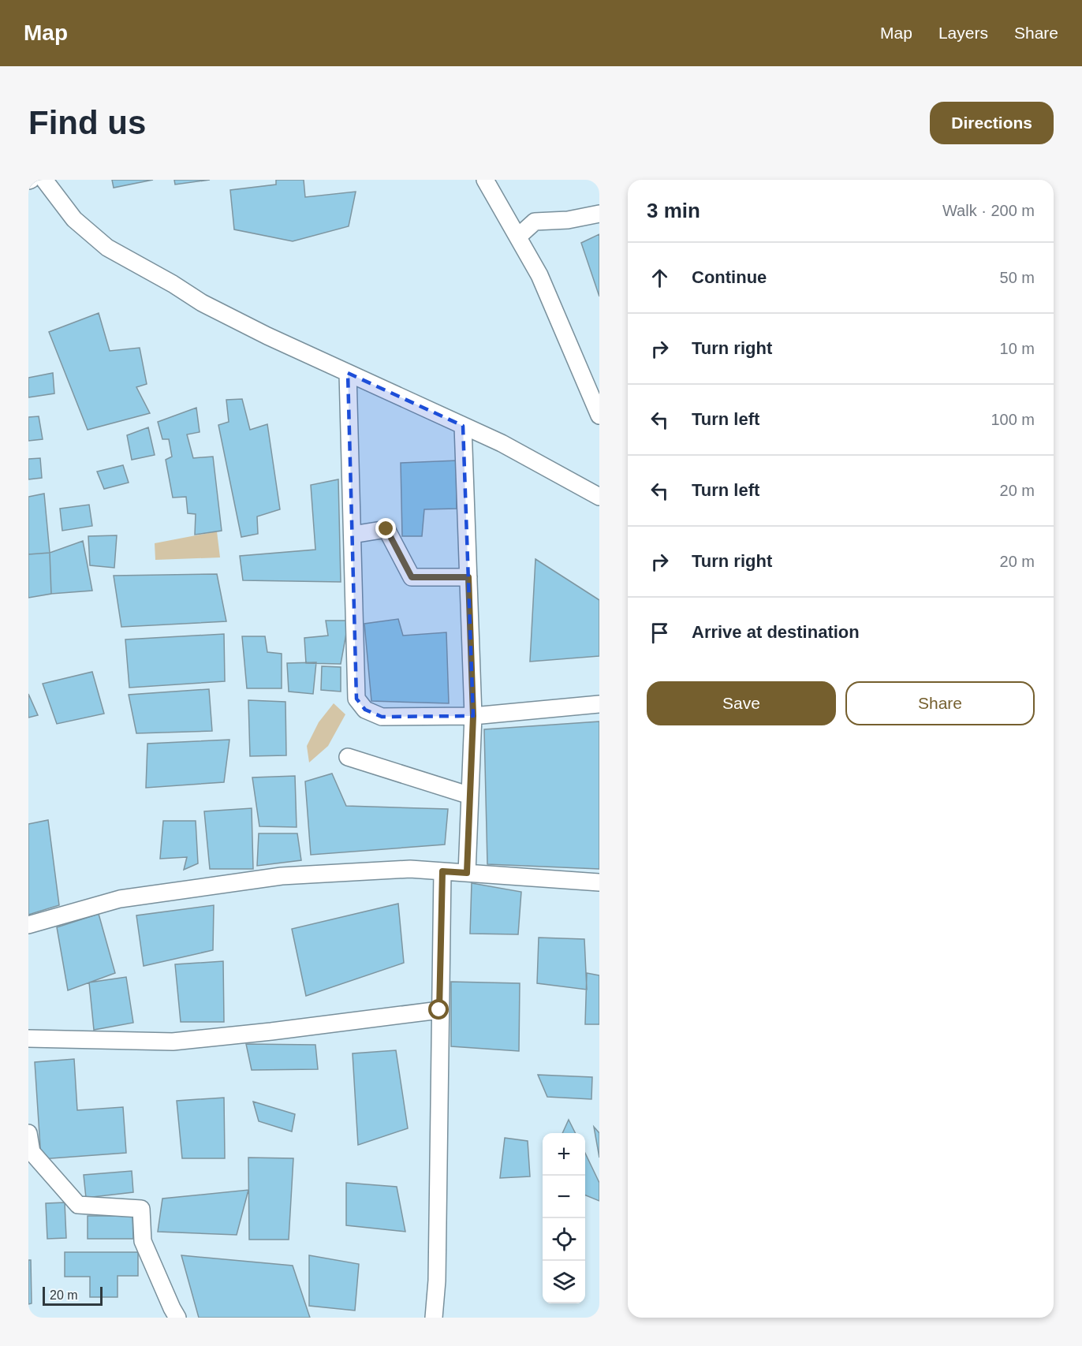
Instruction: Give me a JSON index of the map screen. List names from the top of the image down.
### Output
{
  "scale_bar": "20 m",
  "page": {
    "header": "Map",
    "nav": ["Map", "Layers", "Share"],
    "buttons": [
      "Directions",
      ["Save", "Share"]
    ],
    "title": "Find us",
    "heading": ["3 min", "Walk · 200 m"],
    "list": [
      ["Continue", "50 m"],
      ["Turn right", "10 m"],
      ["Turn left", "100 m"],
      ["Turn left", "20 m"],
      ["Turn right", "20 m"],
      "Arrive at destination"
    ],
    "map_buttons": ["+", "−"],
    "scale": "20 m"
  }
}
